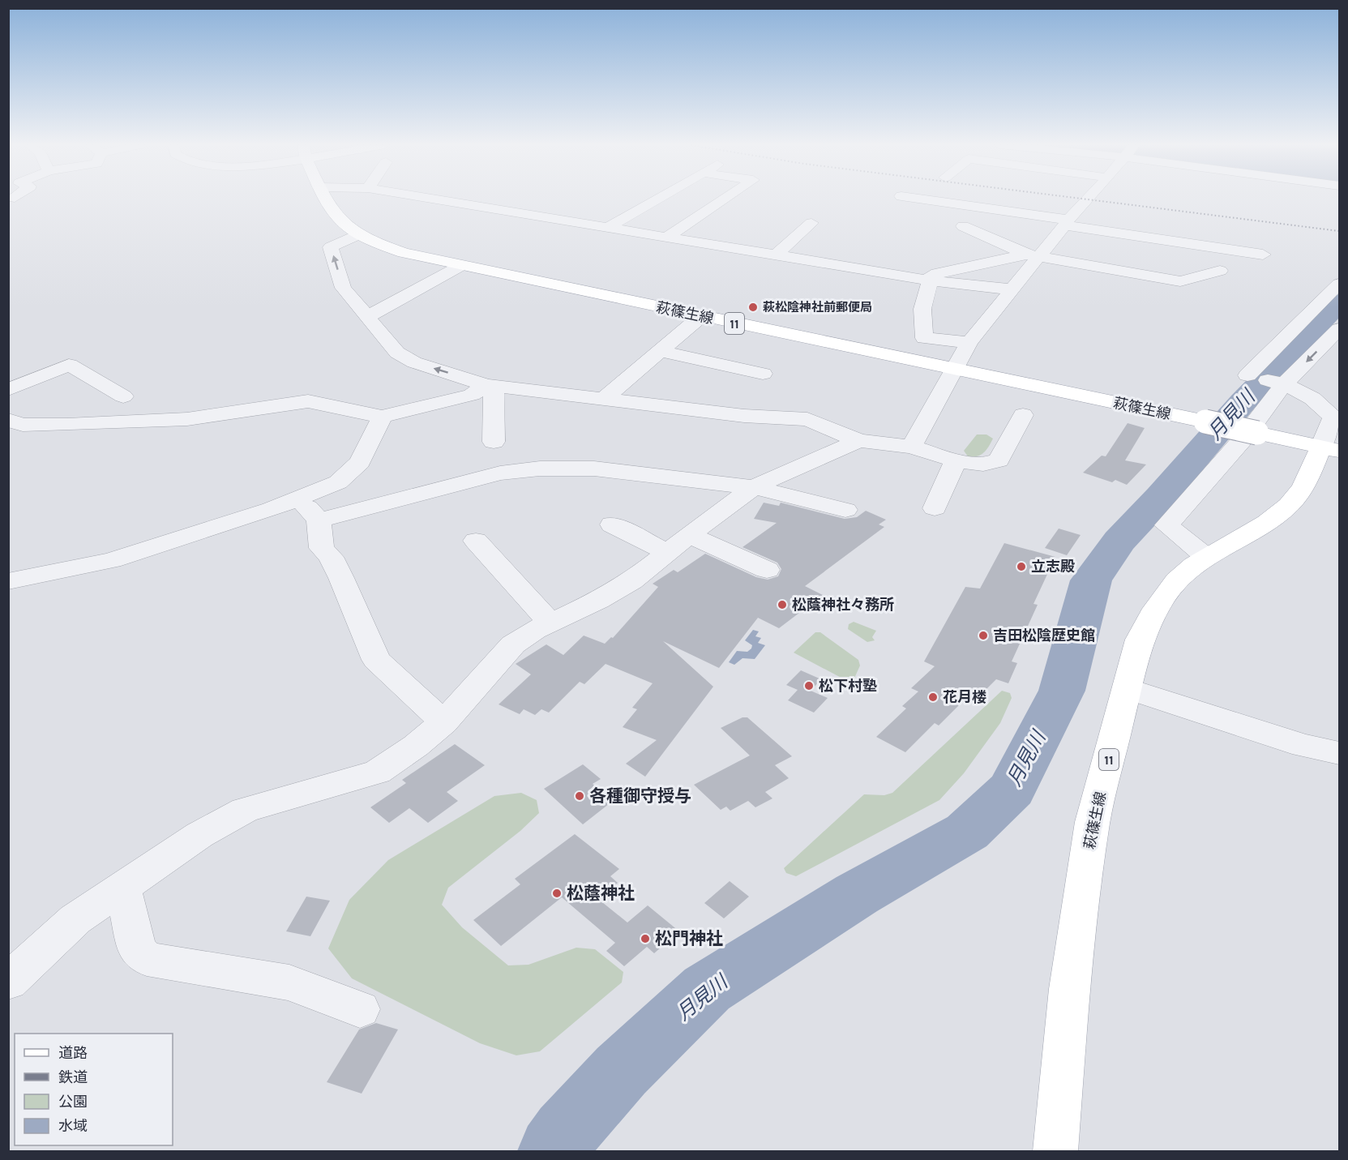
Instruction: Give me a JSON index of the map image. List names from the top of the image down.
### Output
{
  "streets": {
    "main road": ["萩篠生線", "11"]
  },
  "water": ["月見川"],
  "places": [
    "萩松陰神社前郵便局",
    "立志殿",
    "松蔭神社々務所",
    "吉田松陰歴史館",
    "松下村塾",
    "花月楼",
    "各種御守授与",
    "松蔭神社",
    "松門神社"
  ],
  "legend": [
    "道路",
    "鉄道",
    "公園",
    "水域"
  ]
}
